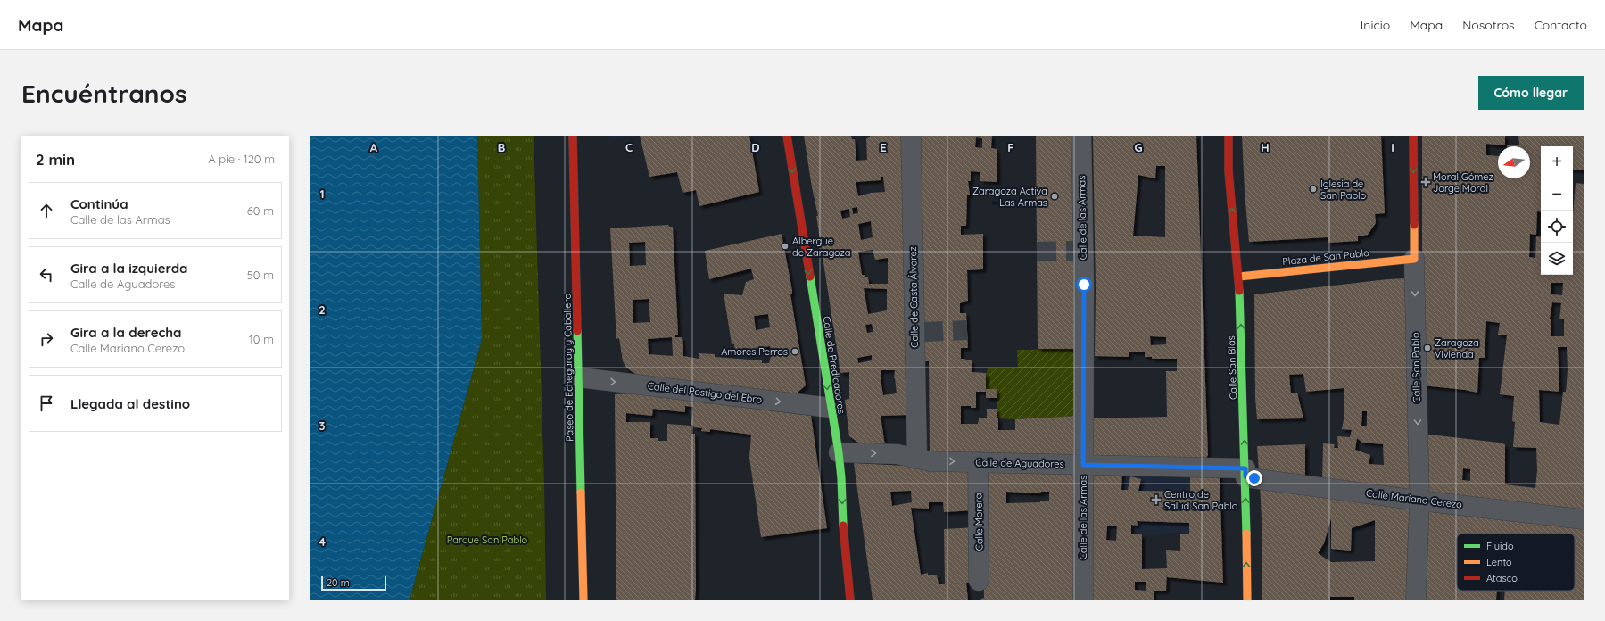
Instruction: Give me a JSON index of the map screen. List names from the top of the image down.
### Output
{
  "streets": {
    "street": [
      "Calle de las Armas",
      "Plaza de San Pablo",
      "Calle de Casta Álvarez",
      "Calle de Predicadores",
      "Paseo de Echegaray y Caballero",
      "Calle San Blas",
      "Calle San Pablo",
      "Calle del Postigo del Ebro",
      "Calle de Aguadores",
      "Calle Mariano Cerezo",
      "Calle Morera"
    ]
  },
  "crossings": [
    ["Calle de las Armas", "Calle de Aguadores"],
    ["Plaza de San Pablo", "Calle San Blas"],
    ["Plaza de San Pablo", "Calle San Pablo"],
    ["Calle de Casta Álvarez", "Calle de Aguadores"],
    ["Calle de Predicadores", "Calle del Postigo del Ebro"],
    ["Calle de Predicadores", "Calle de Aguadores"],
    ["Paseo de Echegaray y Caballero", "Calle del Postigo del Ebro"],
    ["Calle San Blas", "Calle de Aguadores"],
    ["Calle San Blas", "Calle Mariano Cerezo"],
    ["Calle San Pablo", "Calle Mariano Cerezo"],
    ["Calle de Aguadores", "Calle Mariano Cerezo"],
    ["Calle de Aguadores", "Calle Morera"]
  ],
  "one_way": [
    "Calle de Predicadores",
    "Calle San Blas",
    "Calle San Pablo",
    "Calle del Postigo del Ebro"
  ],
  "parks": ["Parque San Pablo"],
  "places": {
    "health": ["Moral Gómez Jorge Moral", "Centro de Salud San Pablo"],
    "other": [
      "Iglesia de San Pablo",
      "Zaragoza Activa - Las Armas",
      "Albergue de Zaragoza",
      "Zaragoza Vivienda",
      "Amores Perros"
    ]
  },
  "legend": ["Fluido", "Lento", "Atasco"],
  "scale_bar": "20 m",
  "north": "left",
  "page": {
    "header": "Mapa",
    "nav": [
      "Inicio",
      "Mapa",
      "Nosotros",
      "Contacto"
    ],
    "buttons": "Cómo llegar",
    "title": "Encuéntranos",
    "heading": ["2 min", "A pie · 120 m"],
    "map_buttons": ["+", "−"],
    "list": [
      ["Continúa", "Calle de las Armas", "60 m"],
      ["Gira a la izquierda", "Calle de Aguadores", "50 m"],
      ["Gira a la derecha", "Calle Mariano Cerezo", "10 m"],
      "Llegada al destino"
    ],
    "scale": "20 m"
  },
  "grid": {
    "columns": [
      "A",
      "B",
      "C",
      "D",
      "E",
      "F",
      "G",
      "H",
      "I"
    ],
    "rows": [
      "1",
      "2",
      "3",
      "4"
    ]
  }
}
